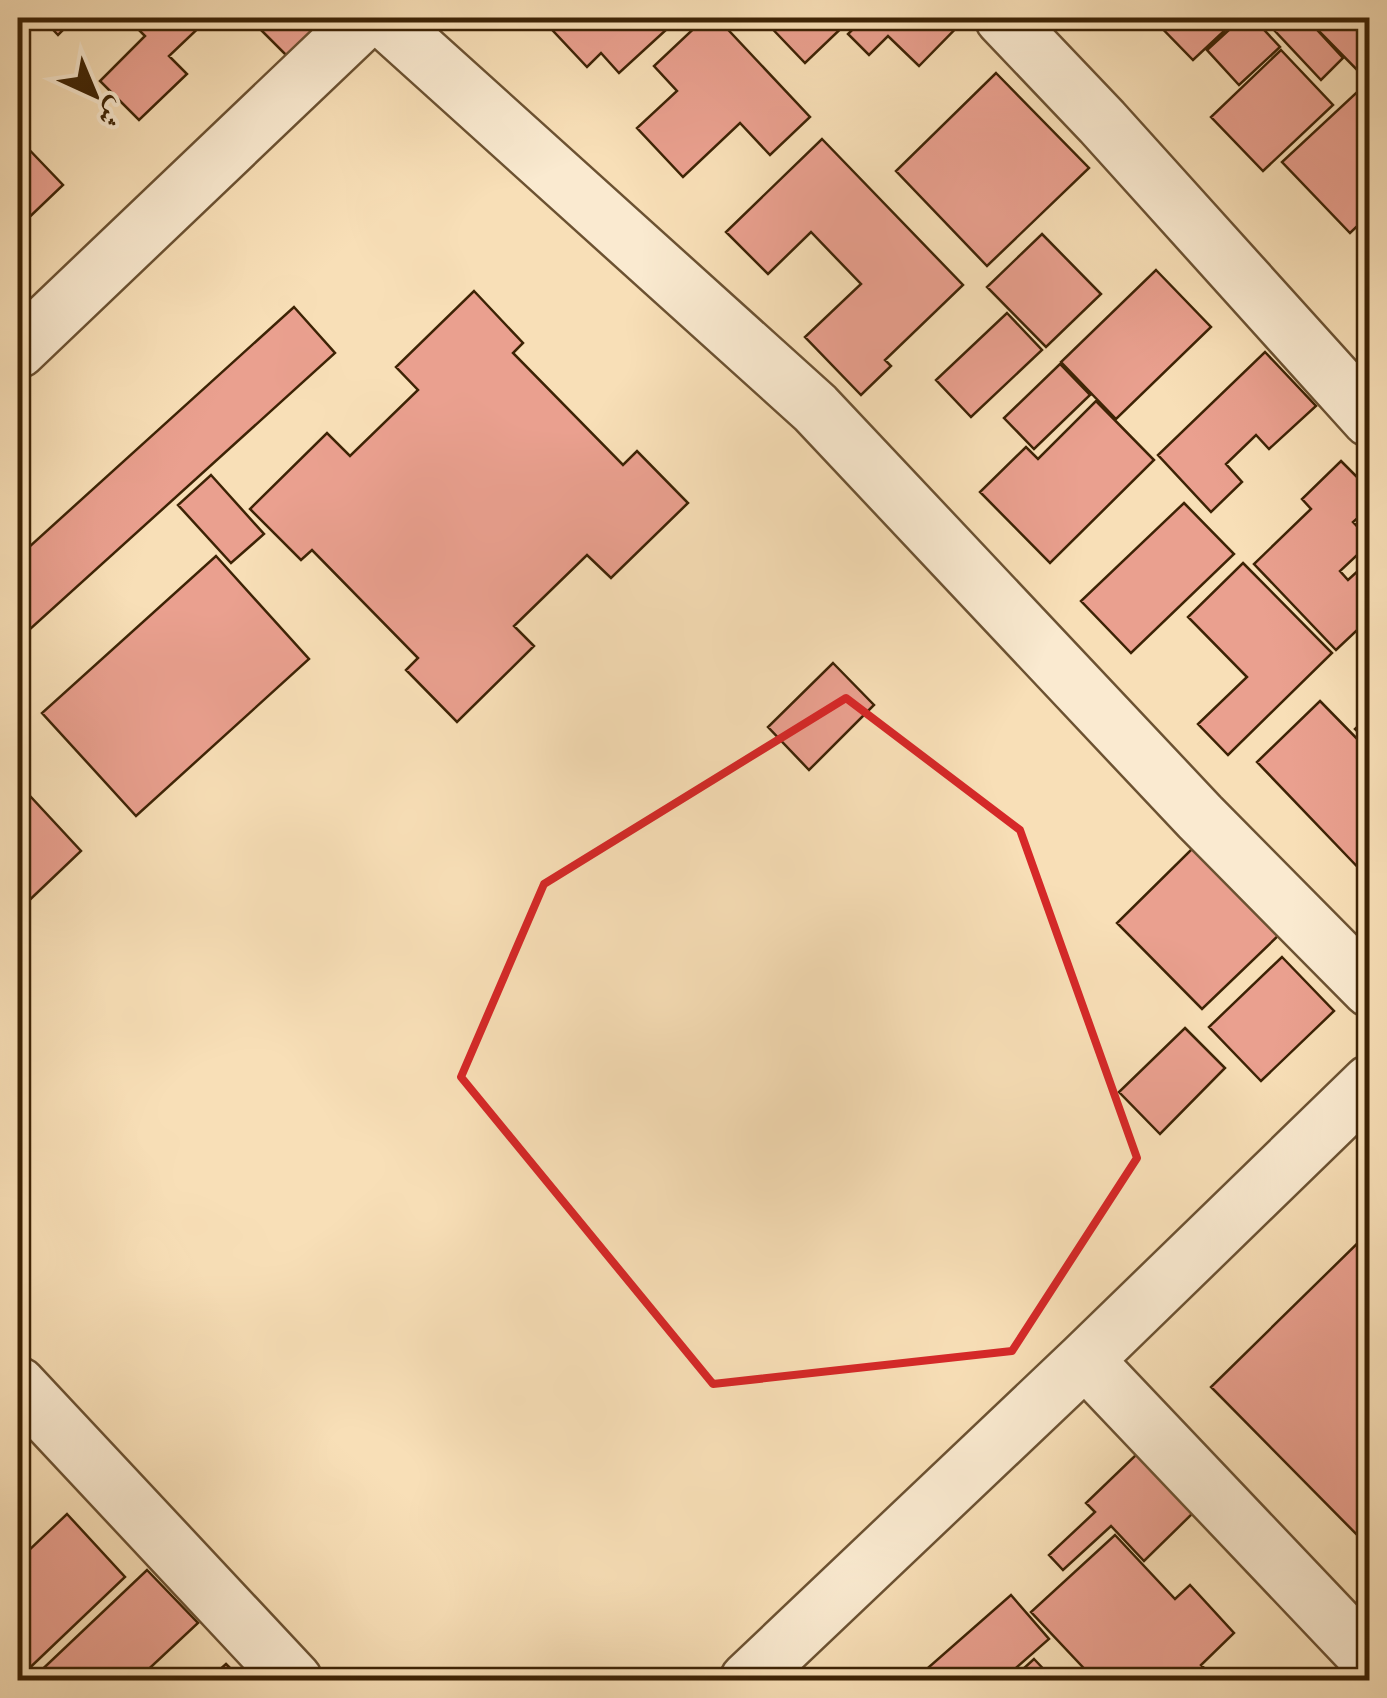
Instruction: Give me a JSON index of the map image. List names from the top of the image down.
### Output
{
  "north": "bottom right"
}
